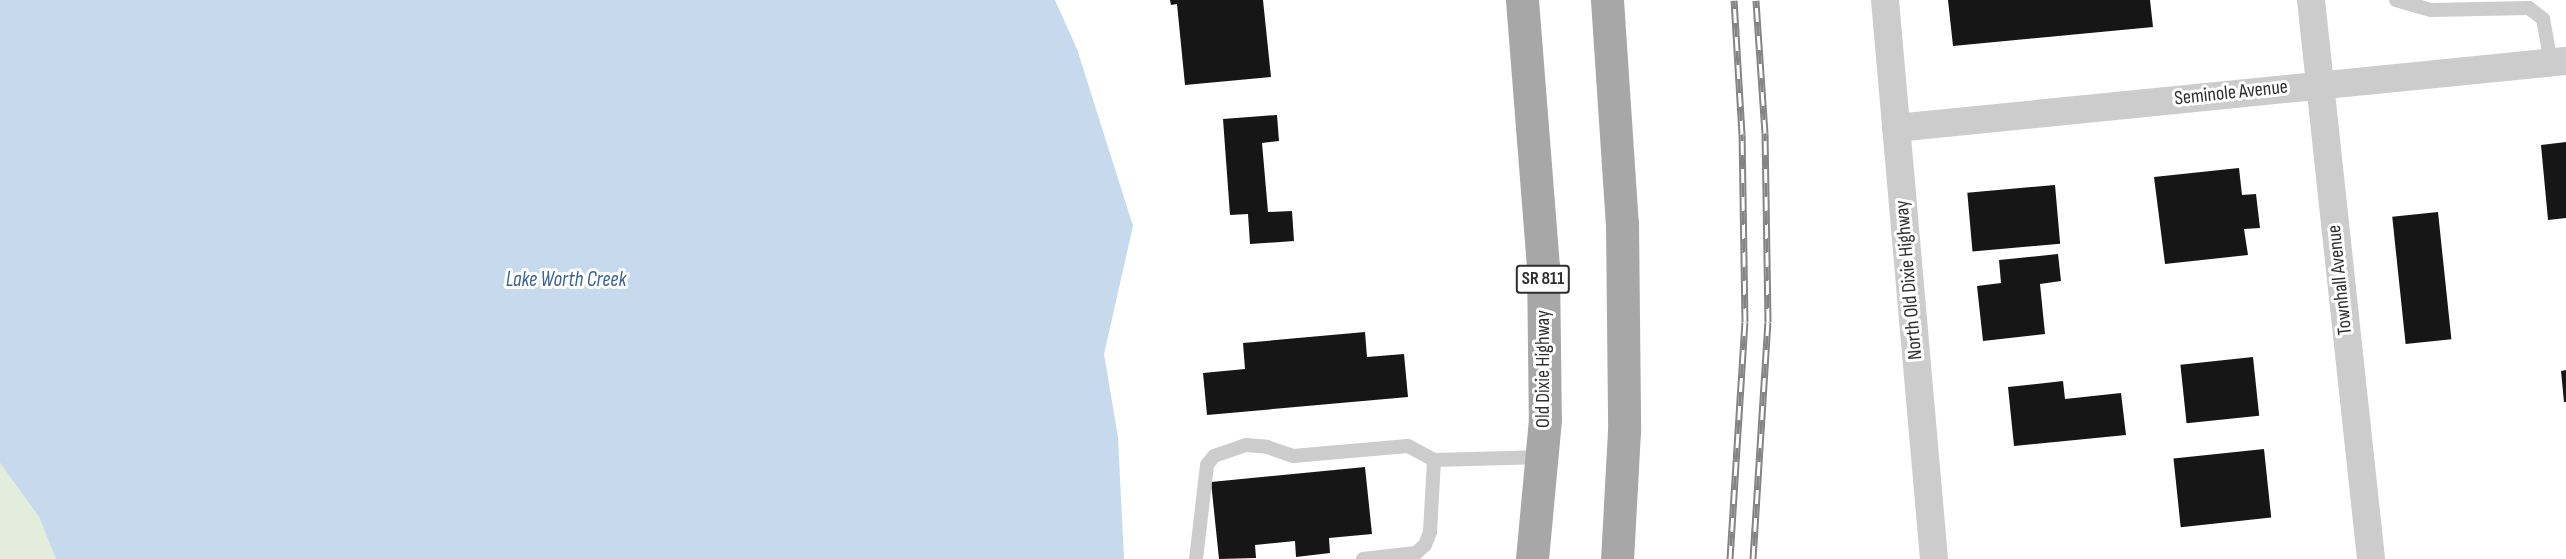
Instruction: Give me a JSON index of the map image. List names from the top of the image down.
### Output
{
  "streets": {
    "main road": ["SR 811", "Old Dixie Highway"],
    "street": ["Seminole Avenue", "North Old Dixie Highway", "Townhall Avenue"]
  },
  "crossings": [
    ["Seminole Avenue", "North Old Dixie Highway"],
    ["Seminole Avenue", "Townhall Avenue"]
  ],
  "water": ["Lake Worth Creek"]
}
